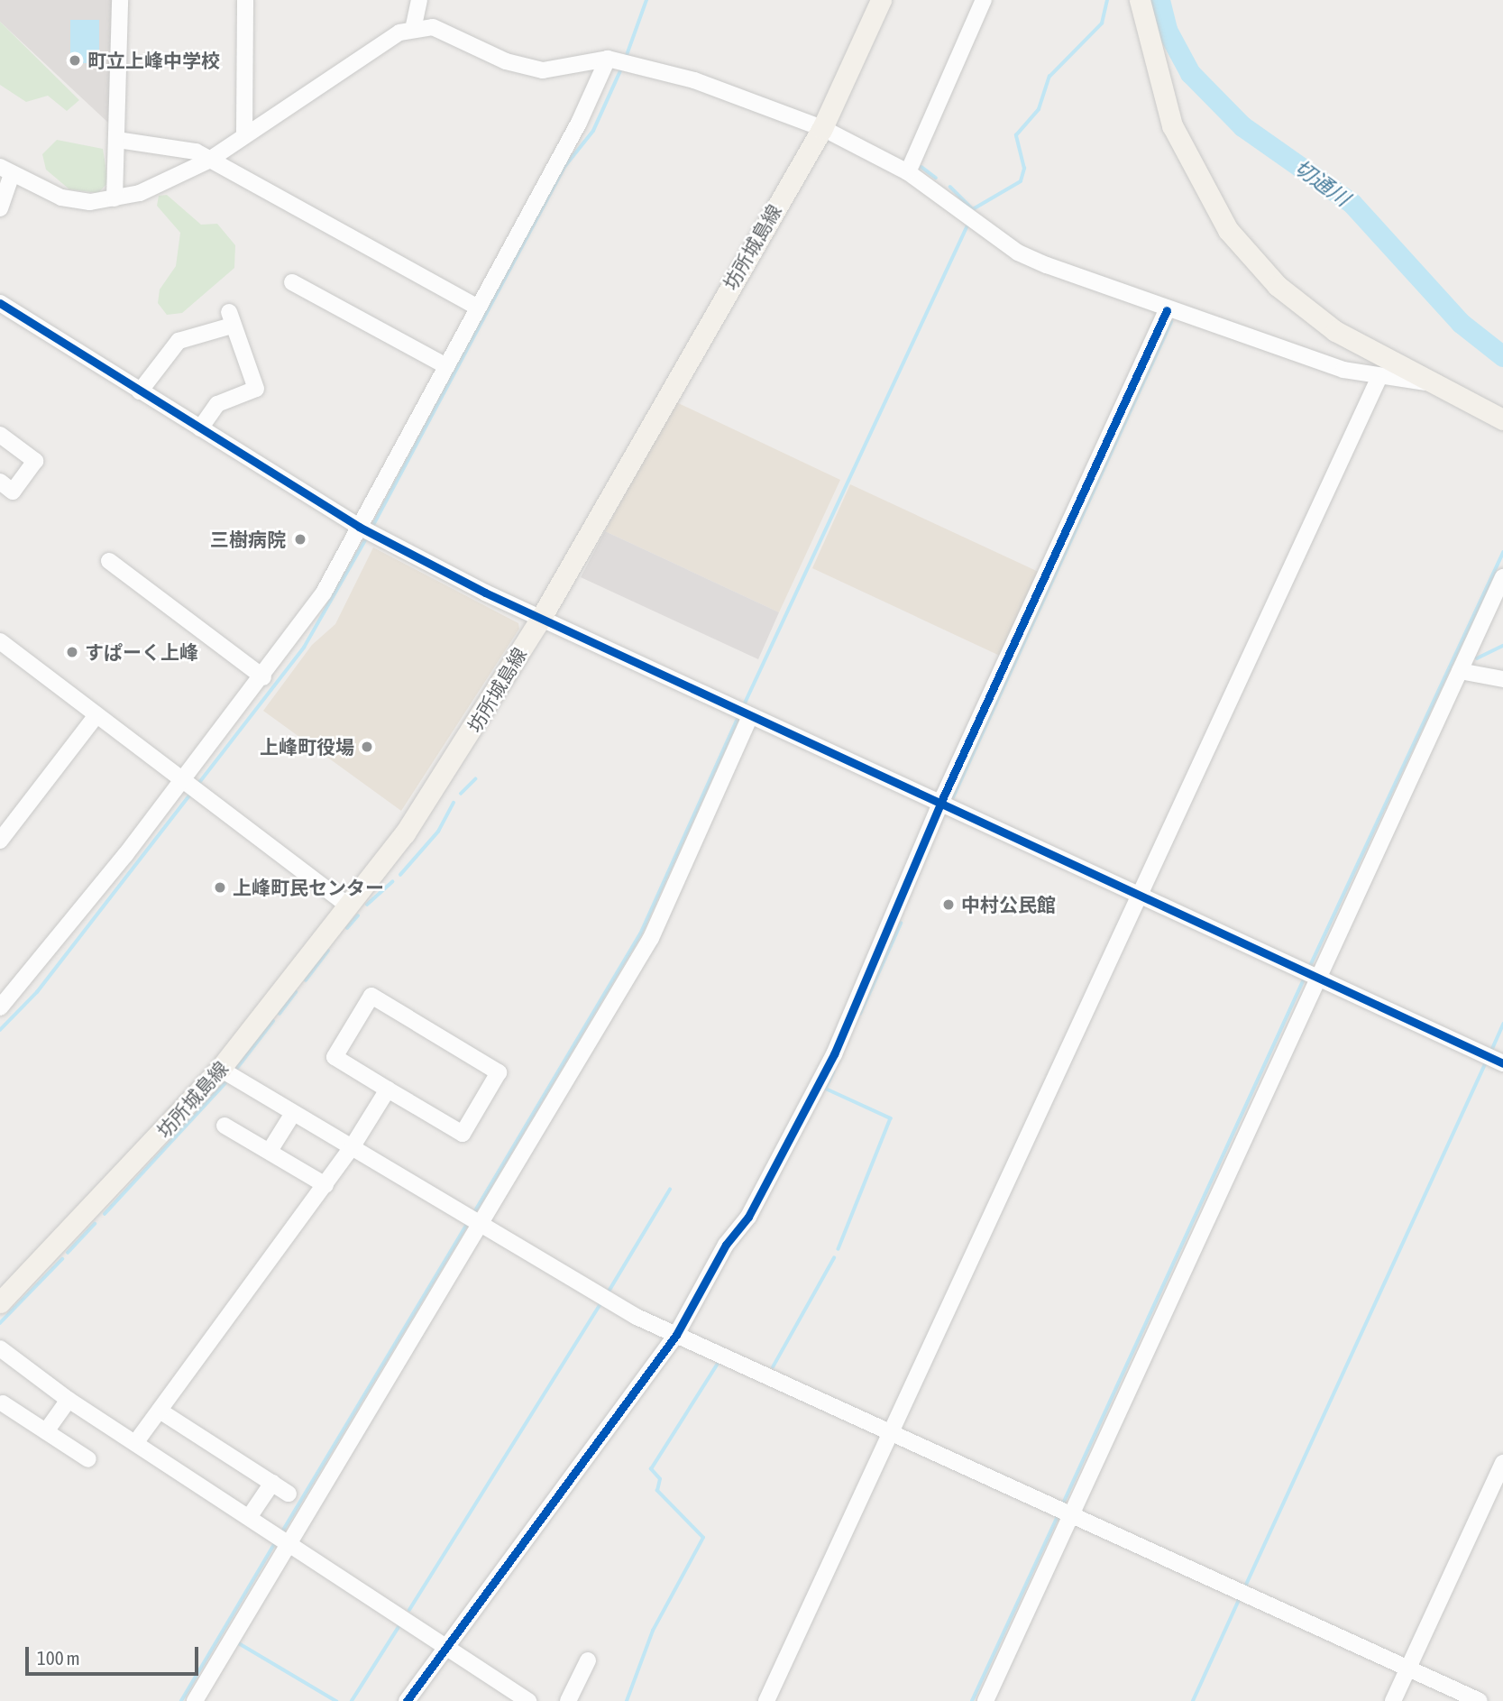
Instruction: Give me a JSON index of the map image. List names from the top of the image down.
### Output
{
  "streets": {
    "main road": ["坊所城島線"]
  },
  "water": ["切通川"],
  "places": [
    "町立上峰中学校",
    "三樹病院",
    "すぱーく上峰",
    "上峰町役場",
    "上峰町民センター",
    "中村公民館"
  ],
  "scale_bar": "100 m"
}
